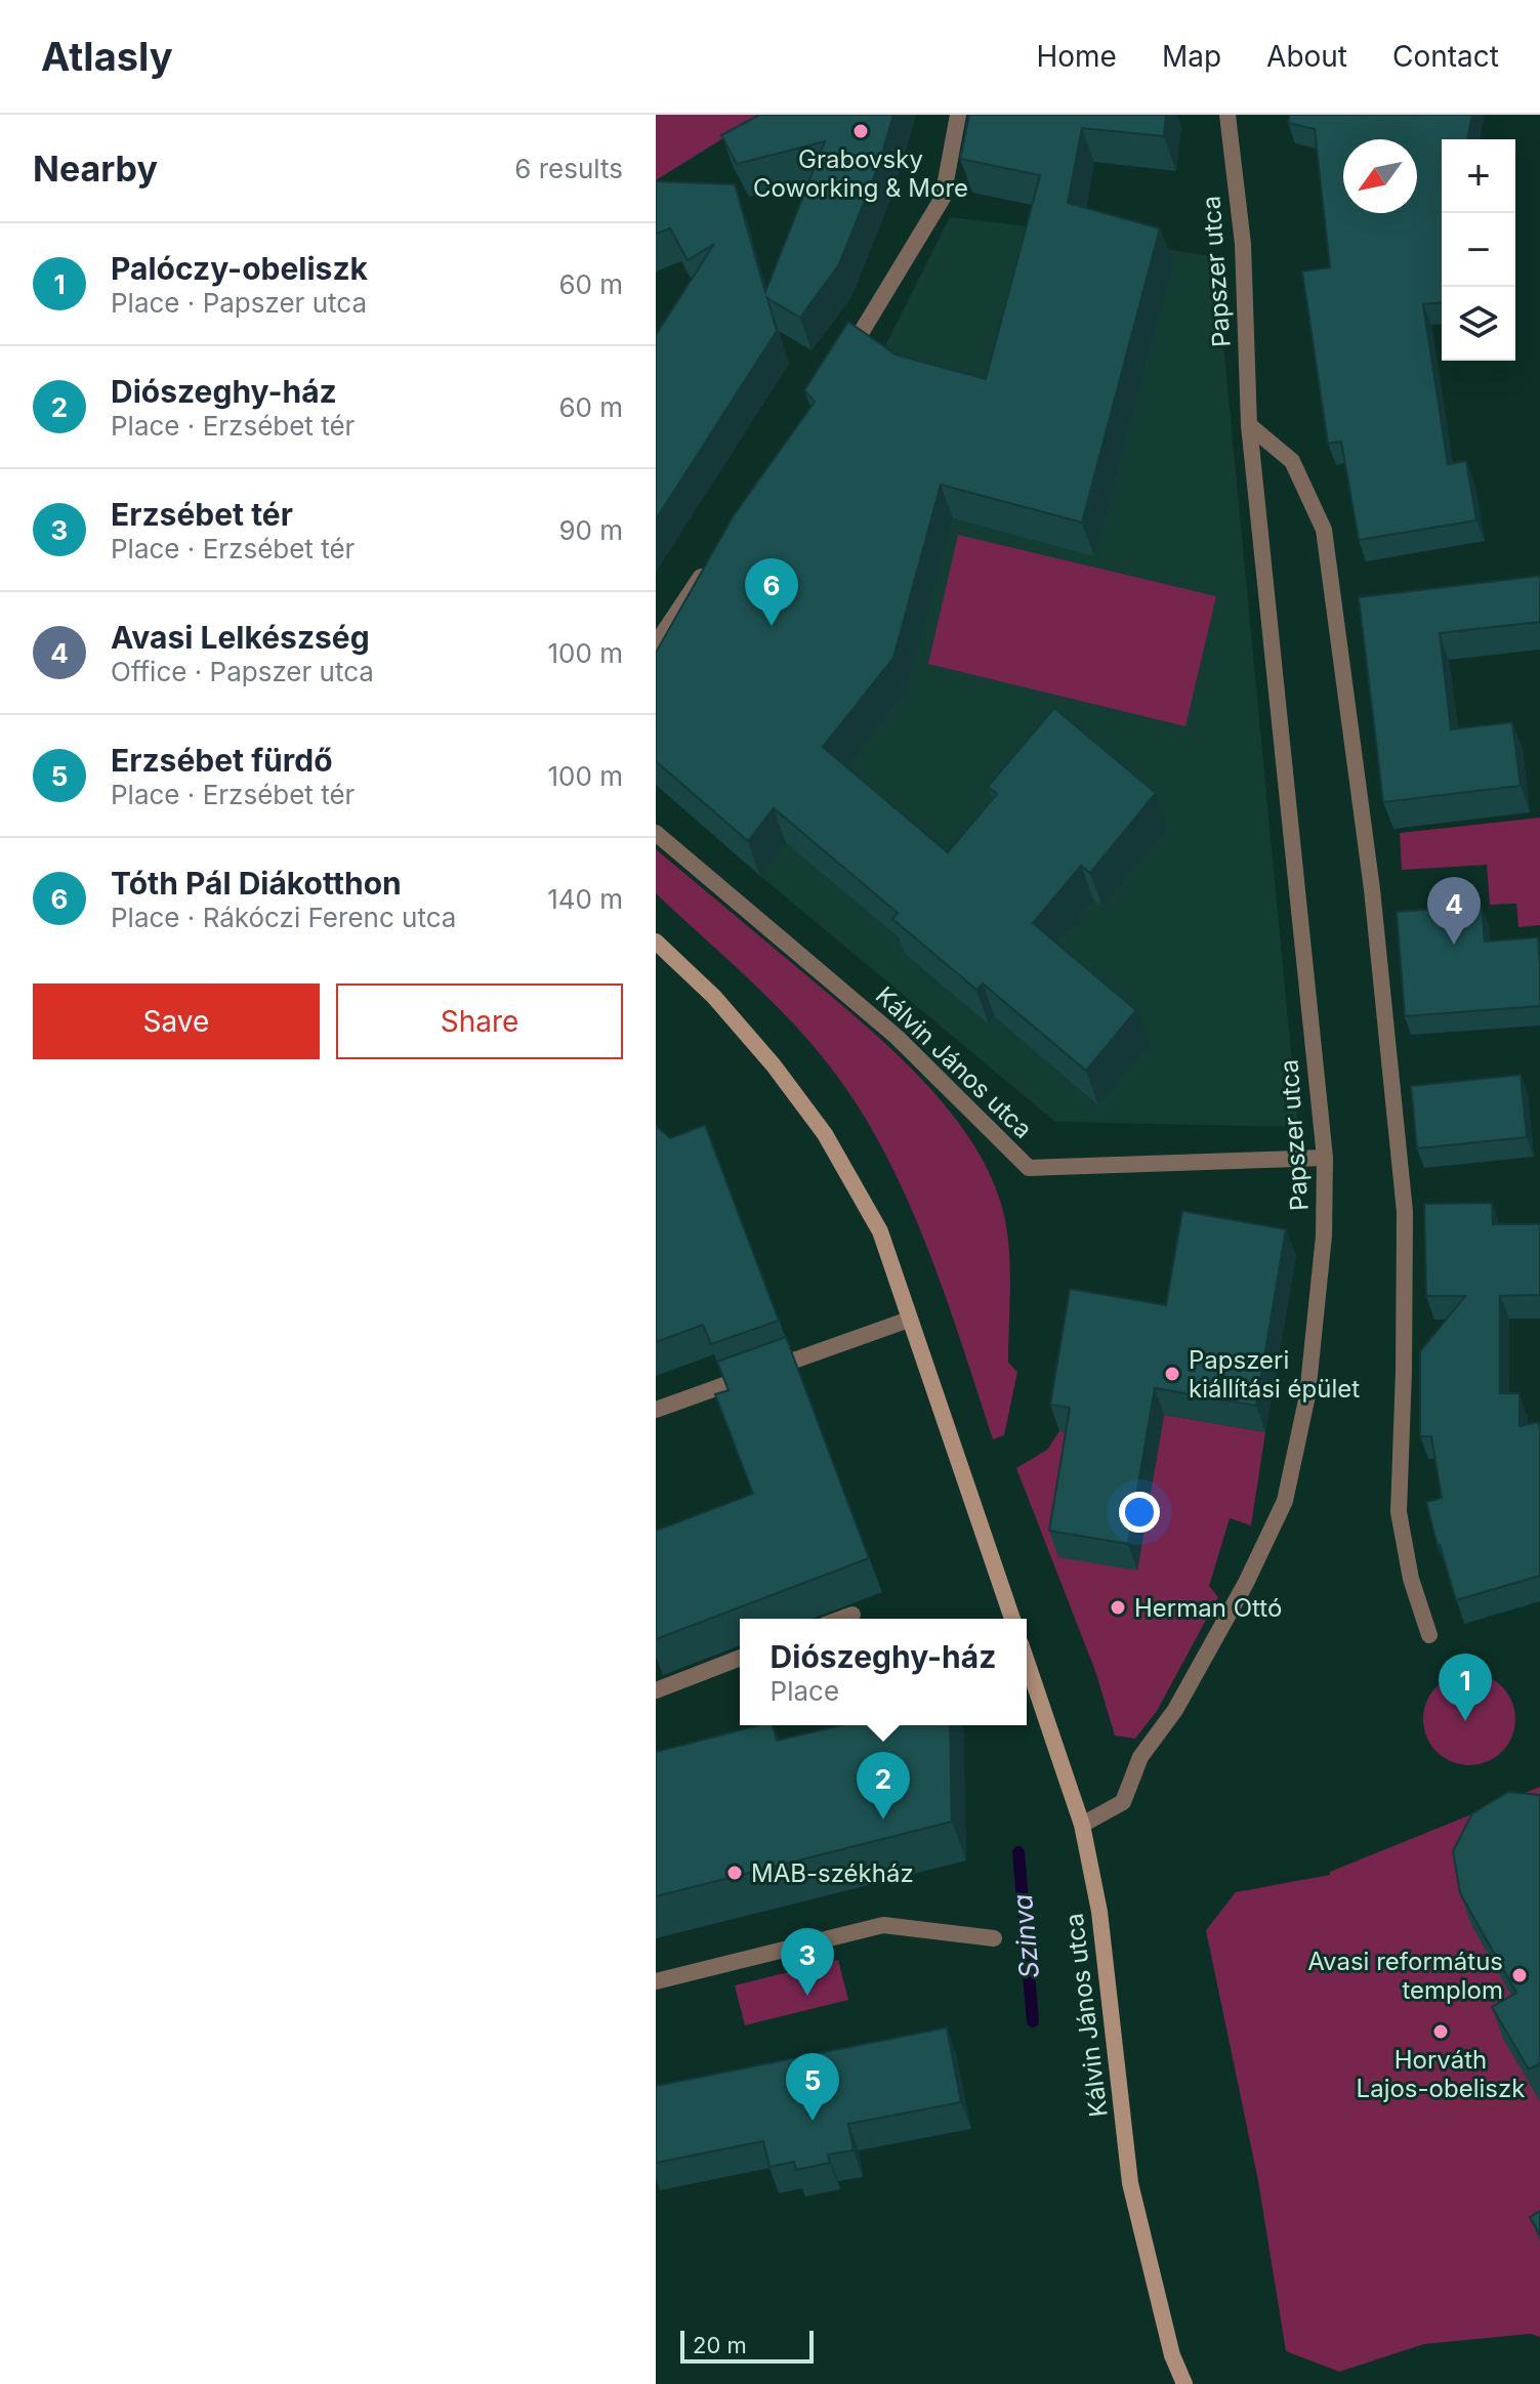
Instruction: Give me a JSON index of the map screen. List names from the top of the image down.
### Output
{
  "streets": {
    "street": ["Papszer utca", "Kálvin János utca"]
  },
  "crossings": [
    ["Papszer utca", "Kálvin János utca"]
  ],
  "water": ["Szinva"],
  "places": [
    "Grabovsky Coworking & More",
    "Papszeri kiállítási épület",
    "Herman Ottó",
    "MAB-székház",
    "Avasi református templom",
    "Horváth Lajos-obeliszk"
  ],
  "scale_bar": "20 m",
  "north": "bottom left",
  "page": {
    "header": "Atlasly",
    "nav": [
      "Home",
      "Map",
      "About",
      "Contact"
    ],
    "heading": ["Nearby", "6 results"],
    "map_buttons": ["+", "−"],
    "list": [
      {
        "mark": "1",
        "name": "Palóczy-obeliszk",
        "note": "Place · Papszer utca",
        "value": "60 m"
      },
      {
        "mark": "2",
        "name": "Diószeghy-ház",
        "note": "Place · Erzsébet tér",
        "value": "60 m"
      },
      {
        "mark": "3",
        "name": "Erzsébet tér",
        "note": "Place · Erzsébet tér",
        "value": "90 m"
      },
      {
        "mark": "4",
        "name": "Avasi Lelkészség",
        "note": "Office · Papszer utca",
        "value": "100 m"
      },
      {
        "mark": "5",
        "name": "Erzsébet fürdő",
        "note": "Place · Erzsébet tér",
        "value": "100 m"
      },
      {
        "mark": "6",
        "name": "Tóth Pál Diákotthon",
        "note": "Place · Rákóczi Ferenc utca",
        "value": "140 m"
      }
    ],
    "pins": [
      "6",
      "4",
      "1",
      "2",
      "3",
      "5"
    ],
    "buttons": ["Save", "Share"],
    "popup": ["Diószeghy-ház", "Place"],
    "scale": "20 m"
  }
}
